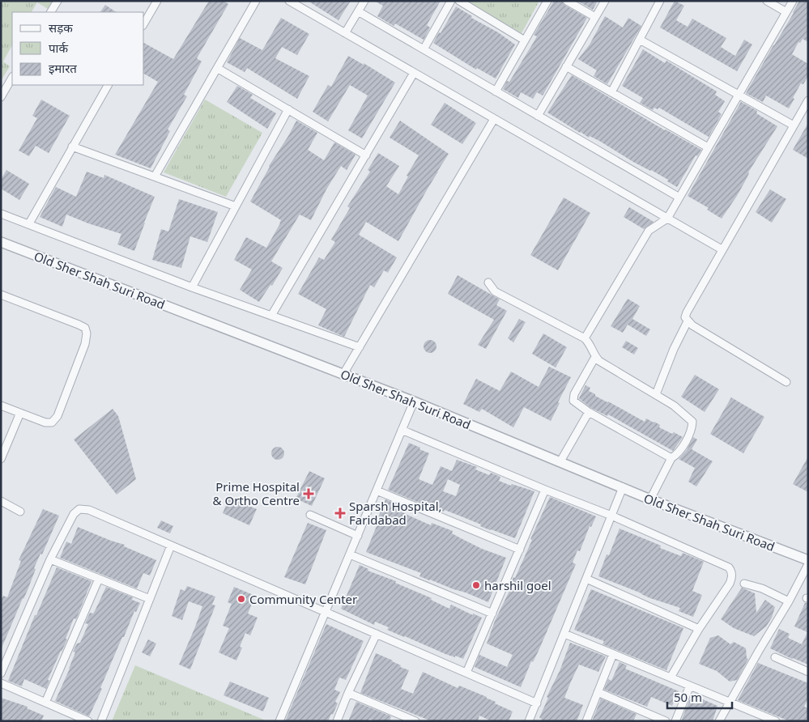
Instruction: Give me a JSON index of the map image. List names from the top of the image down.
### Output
{
  "streets": {
    "street": ["Old Sher Shah Suri Road"]
  },
  "places": {
    "health": ["Prime Hospital & Ortho Centre", "Sparsh Hospital, Faridabad"],
    "other": ["harshil goel", "Community Center"]
  },
  "legend": ["सड़क", "पार्क", "इमारत"],
  "scale_bar": "50 m"
}
